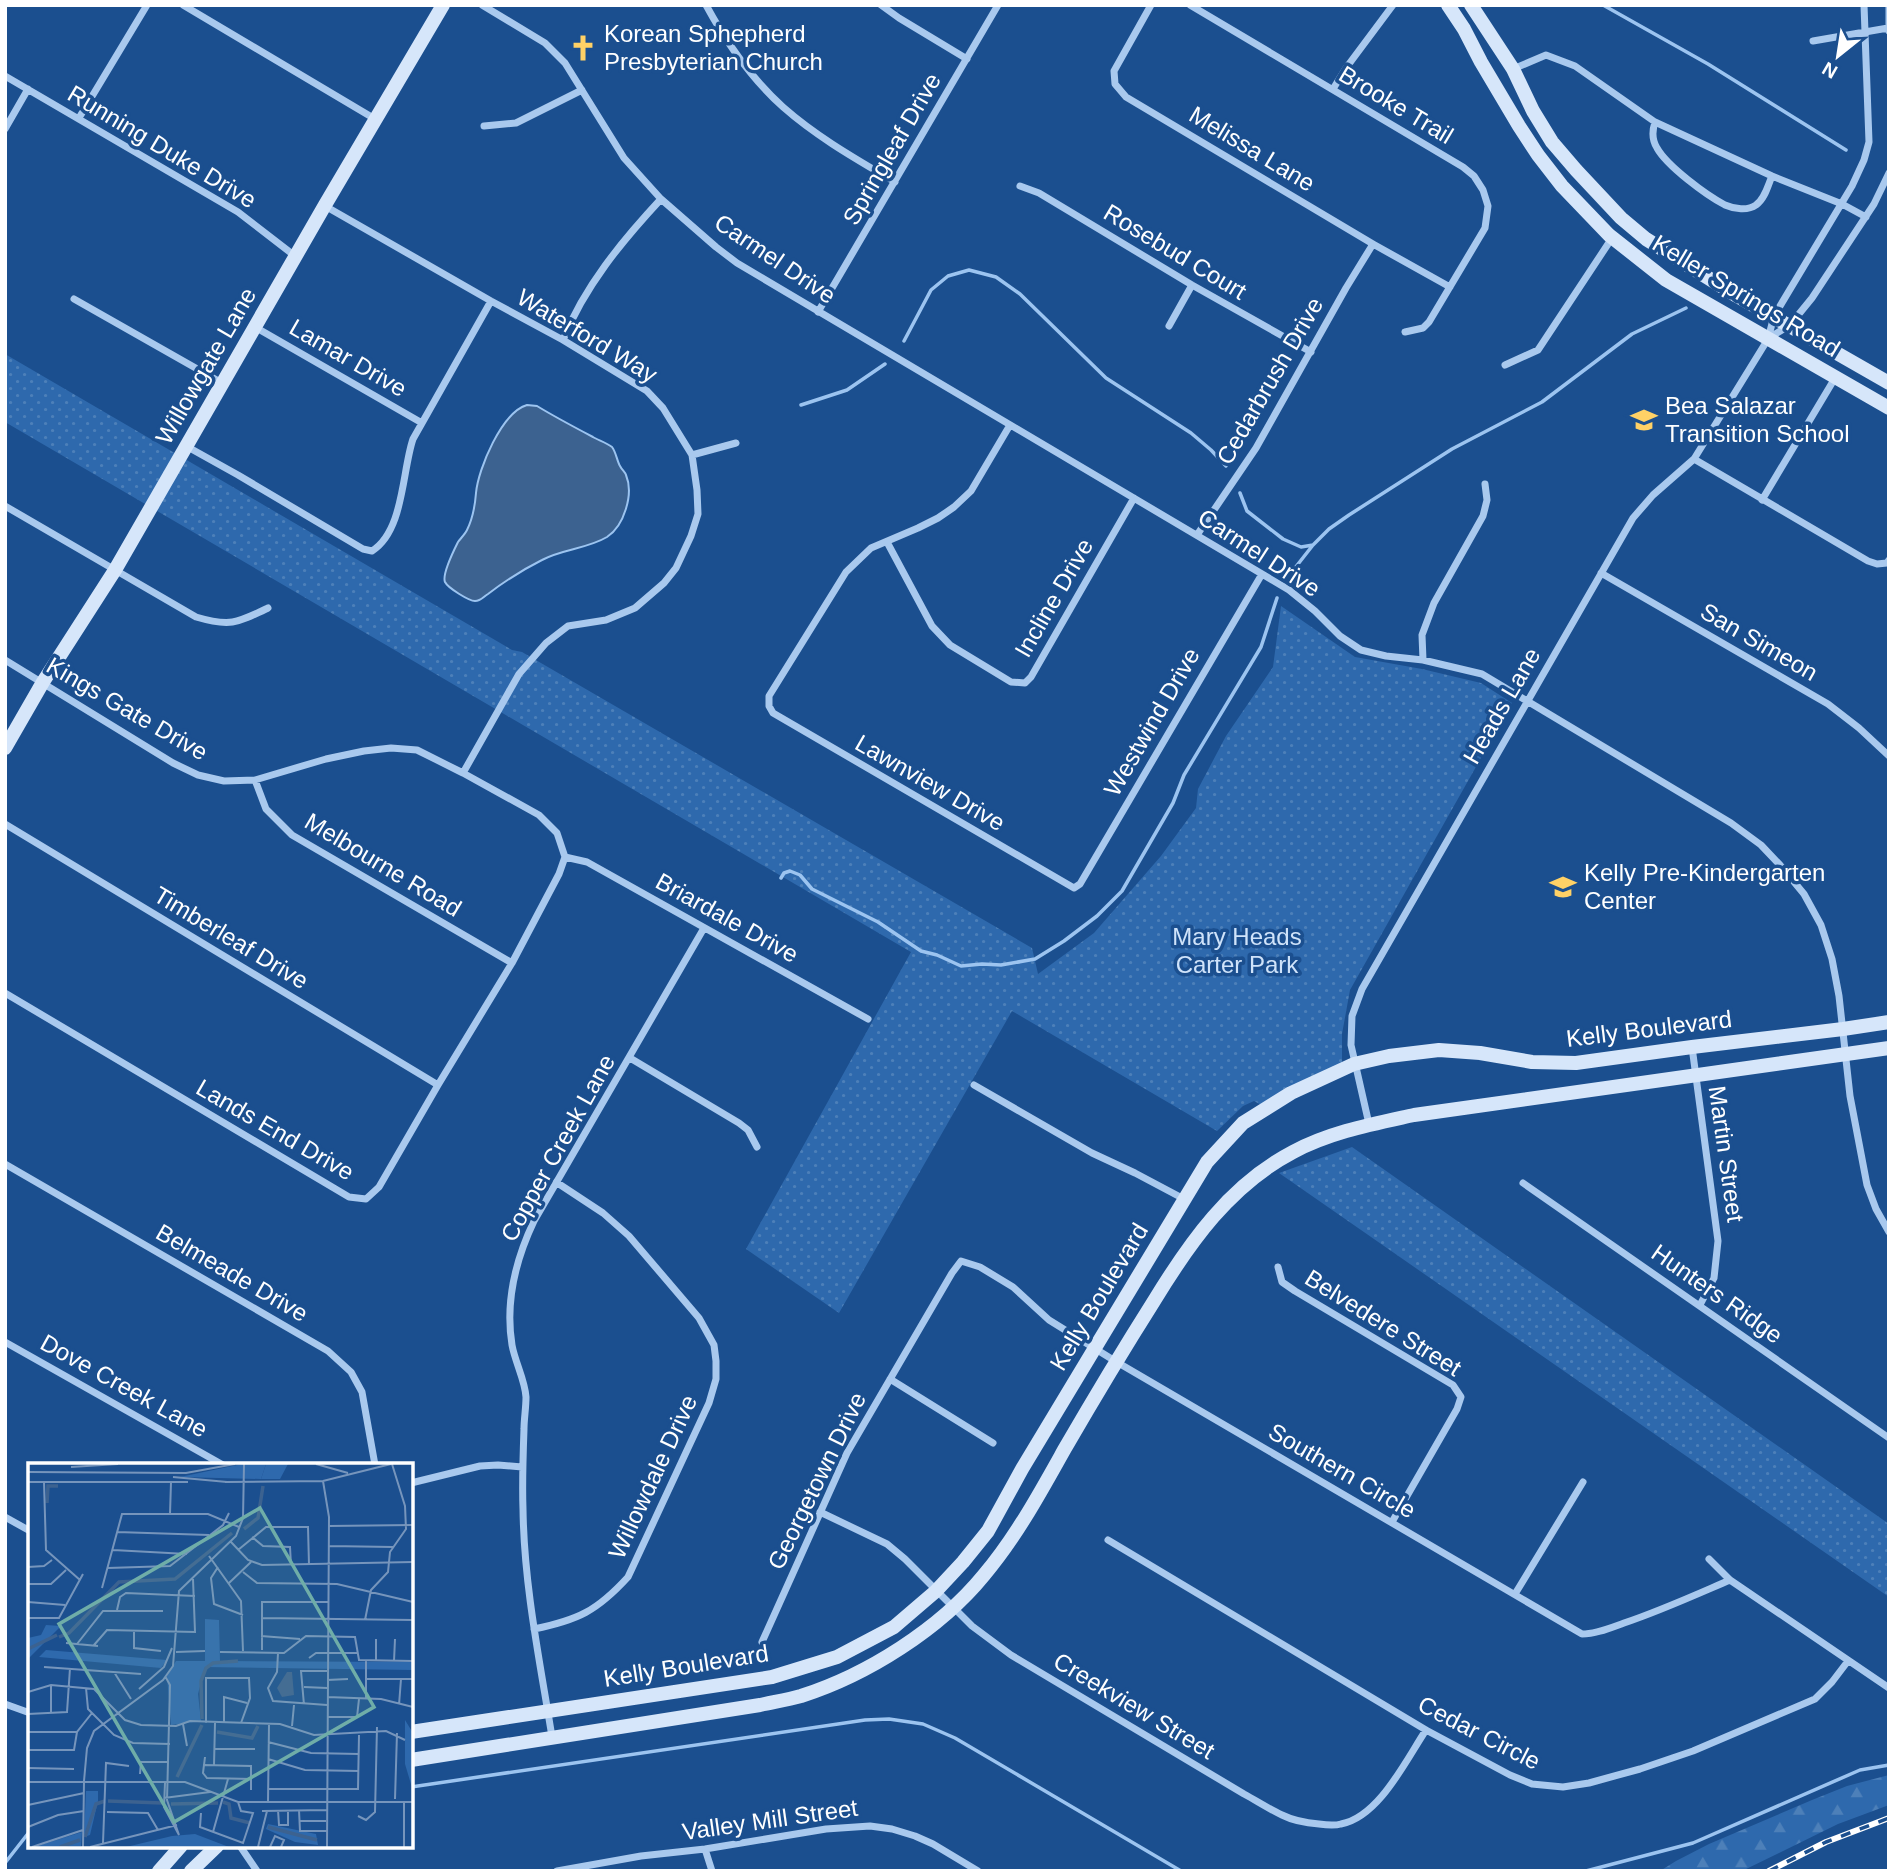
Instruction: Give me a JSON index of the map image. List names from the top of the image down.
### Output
{
  "streets": {
    "main road": ["Keller Springs Road", "Willowgate Lane", "Kelly Boulevard"],
    "street": [
      "Brooke Trail",
      "Running Duke Drive",
      "Springleaf Drive",
      "Melissa Lane",
      "Rosebud Court",
      "Carmel Drive",
      "Waterford Way",
      "Lamar Drive",
      "Cedarbrush Drive",
      "Incline Drive",
      "San Simeon",
      "Heads Lane",
      "Kings Gate Drive",
      "Westwind Drive",
      "Lawnview Drive",
      "Melbourne Road",
      "Briardale Drive",
      "Timberleaf Drive",
      "Lands End Drive",
      "Copper Creek Lane",
      "Martin Street",
      "Belmeade Drive",
      "Hunters Ridge",
      "Belvedere Street",
      "Dove Creek Lane",
      "Southern Circle",
      "Willowdale Drive",
      "Georgetown Drive",
      "Creekview Street",
      "Cedar Circle",
      "Valley Mill Street"
    ]
  },
  "crossings": [
    ["Brooke Trail", "Melissa Lane"],
    ["Running Duke Drive", "Willowgate Lane"],
    ["Springleaf Drive", "Carmel Drive"],
    ["Melissa Lane", "Cedarbrush Drive"],
    ["Rosebud Court", "Cedarbrush Drive"],
    ["Carmel Drive", "Cedarbrush Drive"],
    ["Carmel Drive", "Incline Drive"],
    ["Carmel Drive", "Heads Lane"],
    ["Carmel Drive", "Westwind Drive"],
    ["Carmel Drive", "Kelly Boulevard"],
    ["Keller Springs Road", "Heads Lane"],
    ["Waterford Way", "Willowgate Lane"],
    ["Waterford Way", "Kings Gate Drive"],
    ["Lamar Drive", "Willowgate Lane"],
    ["Willowgate Lane", "Kings Gate Drive"],
    ["Incline Drive", "Lawnview Drive"],
    ["San Simeon", "Heads Lane"],
    ["Heads Lane", "Kelly Boulevard"],
    ["Kings Gate Drive", "Melbourne Road"],
    ["Kings Gate Drive", "Briardale Drive"],
    ["Kings Gate Drive", "Lands End Drive"],
    ["Westwind Drive", "Lawnview Drive"],
    ["Melbourne Road", "Lands End Drive"],
    ["Briardale Drive", "Lands End Drive"],
    ["Briardale Drive", "Copper Creek Lane"],
    ["Timberleaf Drive", "Lands End Drive"],
    ["Kelly Boulevard", "Copper Creek Lane"],
    ["Kelly Boulevard", "Martin Street"],
    ["Kelly Boulevard", "Southern Circle"],
    ["Kelly Boulevard", "Creekview Street"],
    ["Copper Creek Lane", "Willowdale Drive"],
    ["Martin Street", "Hunters Ridge"],
    ["Belvedere Street", "Southern Circle"],
    ["Southern Circle", "Georgetown Drive"],
    ["Georgetown Drive", "Creekview Street"],
    ["Creekview Street", "Cedar Circle"]
  ],
  "parks": ["Mary Heads Carter Park"],
  "places": {
    "church": ["Korean Sphepherd Presbyterian Church"],
    "school or university": ["Bea Salazar Transition School", "Kelly Pre-Kindergarten Center"]
  },
  "north": "bottom left"
}
